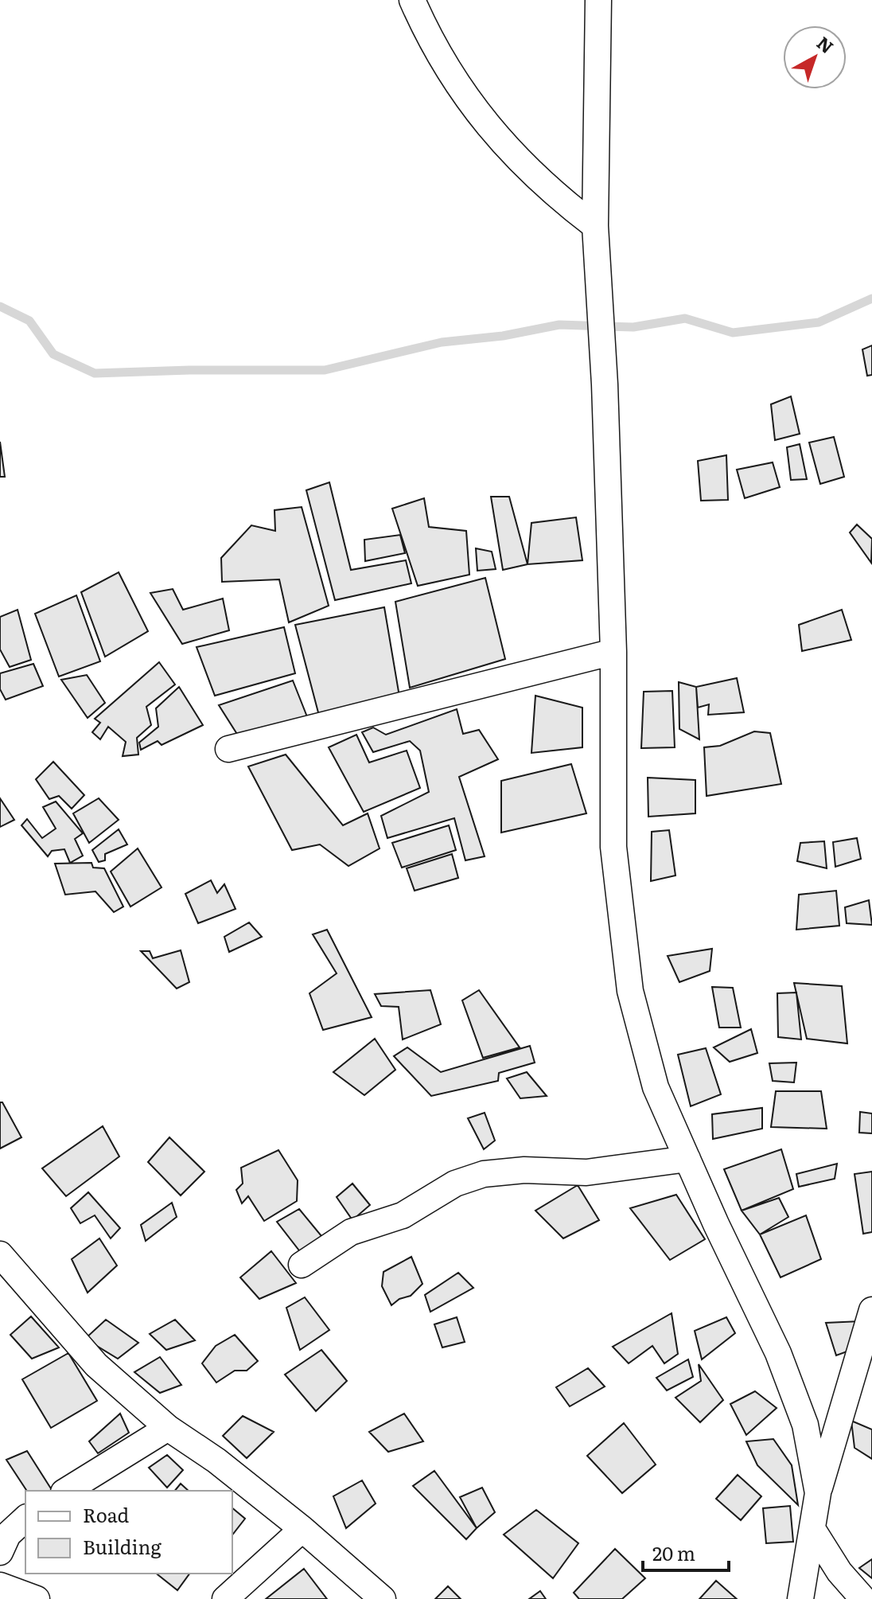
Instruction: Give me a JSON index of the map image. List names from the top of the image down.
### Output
{
  "legend": ["Road", "Building"],
  "scale_bar": "20 m",
  "north": "top right"
}
